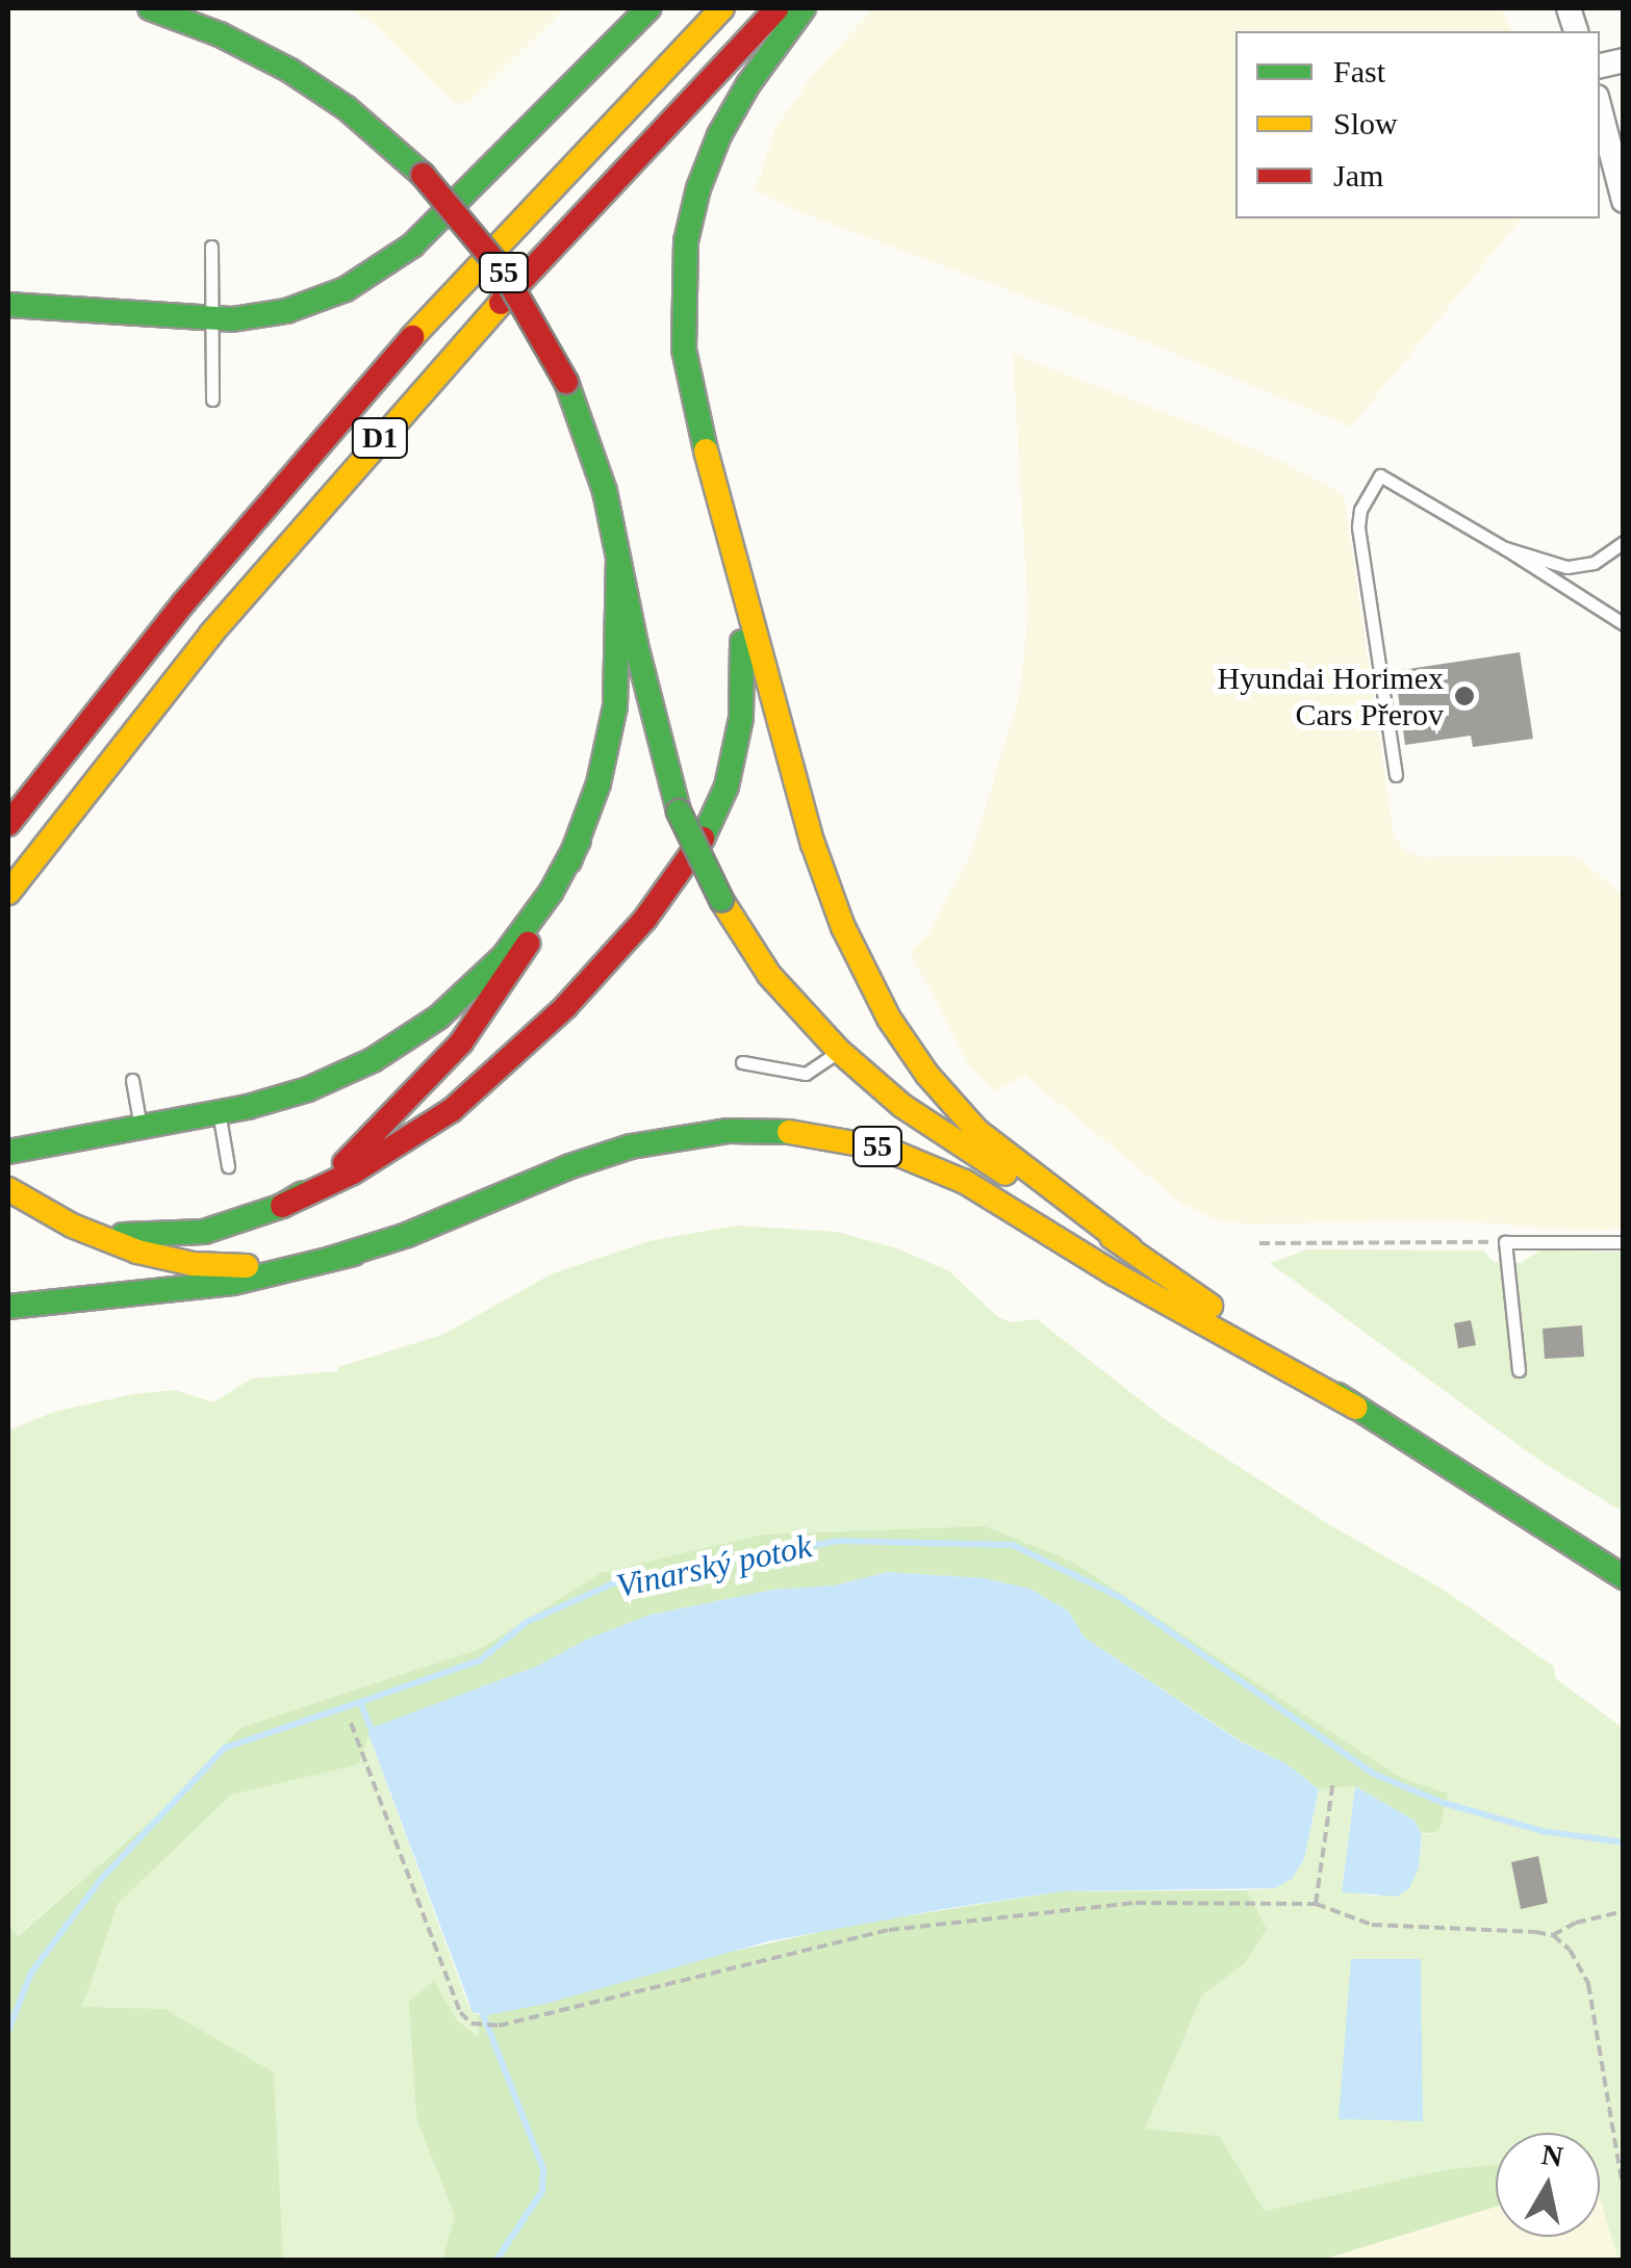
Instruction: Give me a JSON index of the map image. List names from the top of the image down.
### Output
{
  "streets": {
    "main road": ["55", "D1"]
  },
  "water": ["Vinarský potok"],
  "places": ["Hyundai Horimex Cars Přerov"],
  "legend": ["Fast", "Slow", "Jam"],
  "north": "top"
}
